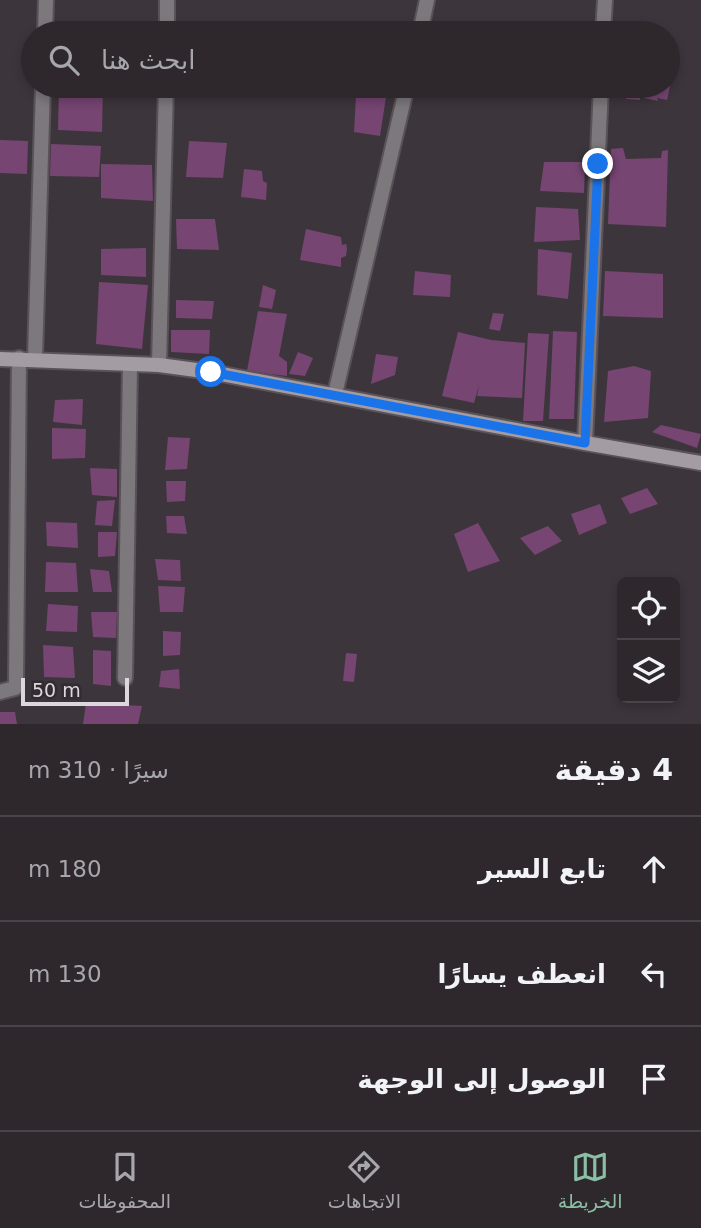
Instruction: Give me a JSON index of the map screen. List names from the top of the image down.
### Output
{
  "scale_bar": "50 m",
  "page": {
    "search": "ابحث هنا",
    "scale": "50 m",
    "heading": ["4 دقيقة", "سيرًا · 310 m"],
    "list": [
      ["تابع السير", "180 m"],
      ["انعطف يسارًا", "130 m"],
      "الوصول إلى الوجهة"
    ],
    "nav": ["الخريطة", "الاتجاهات", "المحفوظات"]
  }
}
